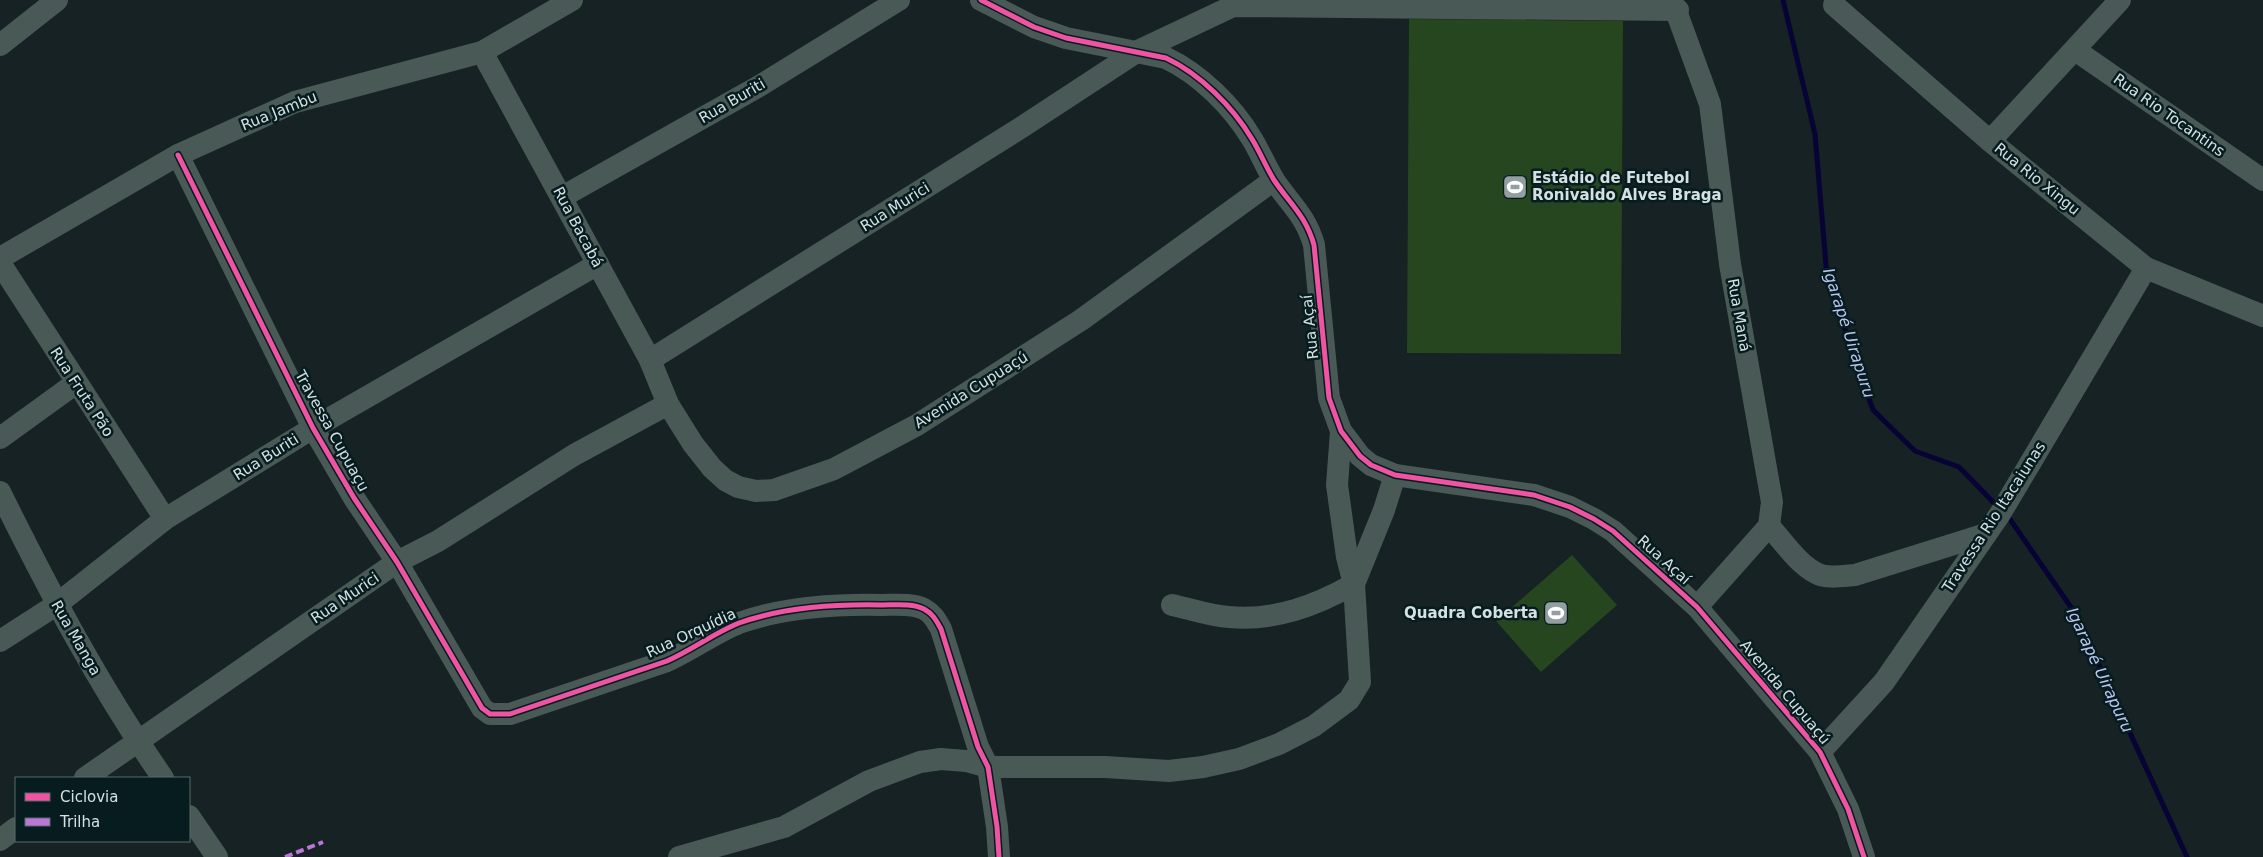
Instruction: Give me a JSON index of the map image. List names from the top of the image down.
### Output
{
  "streets": {
    "street": [
      "Rua Buriti",
      "Rua Jambu",
      "Rua Rio Tocantins",
      "Rua Rio Xingu",
      "Rua Murici",
      "Rua Bacabá",
      "Rua Maná",
      "Rua Açaí",
      "Avenida Cupuaçú",
      "Rua Fruta Pão",
      "Travessa Cupuaçu",
      "Travessa Rio Itacaiunas",
      "Rua Orquídia",
      "Rua Manga"
    ]
  },
  "crossings": [
    ["Rua Buriti", "Rua Bacabá"],
    ["Rua Buriti", "Rua Fruta Pão"],
    ["Rua Buriti", "Travessa Cupuaçu"],
    ["Rua Buriti", "Rua Manga"],
    ["Rua Jambu", "Rua Bacabá"],
    ["Rua Jambu", "Travessa Cupuaçu"],
    ["Rua Rio Xingu", "Travessa Rio Itacaiunas"],
    ["Rua Murici", "Rua Bacabá"],
    ["Rua Murici", "Rua Açaí"],
    ["Rua Murici", "Avenida Cupuaçú"],
    ["Rua Murici", "Travessa Cupuaçu"],
    ["Rua Murici", "Rua Manga"],
    ["Rua Bacabá", "Avenida Cupuaçú"],
    ["Rua Açaí", "Avenida Cupuaçú"],
    ["Avenida Cupuaçú", "Travessa Rio Itacaiunas"],
    ["Travessa Cupuaçu", "Rua Orquídia"]
  ],
  "water": ["Igarapé Uirapuru"],
  "places": {
    "sports": ["Estádio de Futebol Ronivaldo Alves Braga", "Quadra Coberta"]
  },
  "legend": ["Ciclovia", "Trilha"]
}
